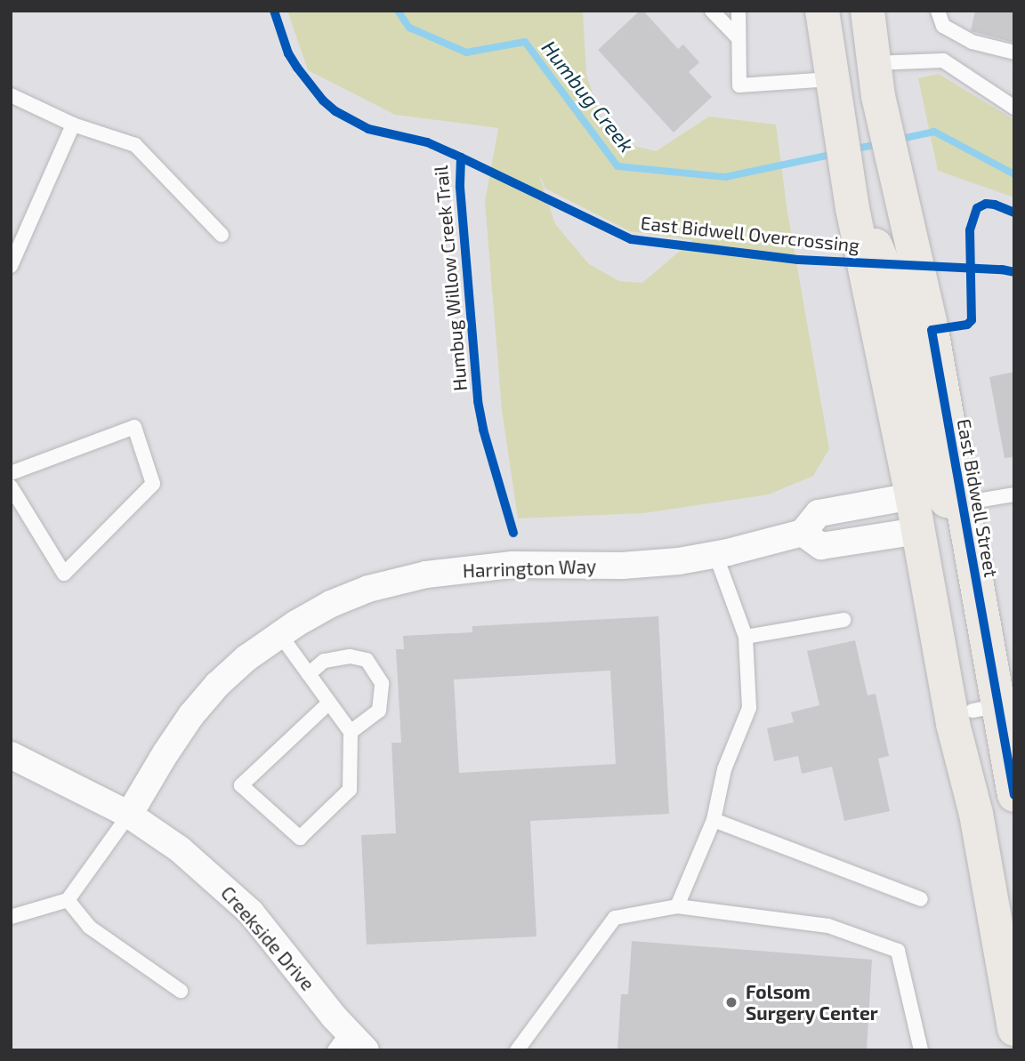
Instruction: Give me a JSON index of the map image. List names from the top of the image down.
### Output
{
  "streets": {
    "main road": ["East Bidwell Street"],
    "street": ["Harrington Way", "Creekside Drive"],
    "cycle path": ["East Bidwell Overcrossing", "Humbug Willow Creek Trail"]
  },
  "crossings": [
    ["Harrington Way", "Creekside Drive"]
  ],
  "water": ["Humbug Creek"],
  "places": ["Folsom Surgery Center"]
}
